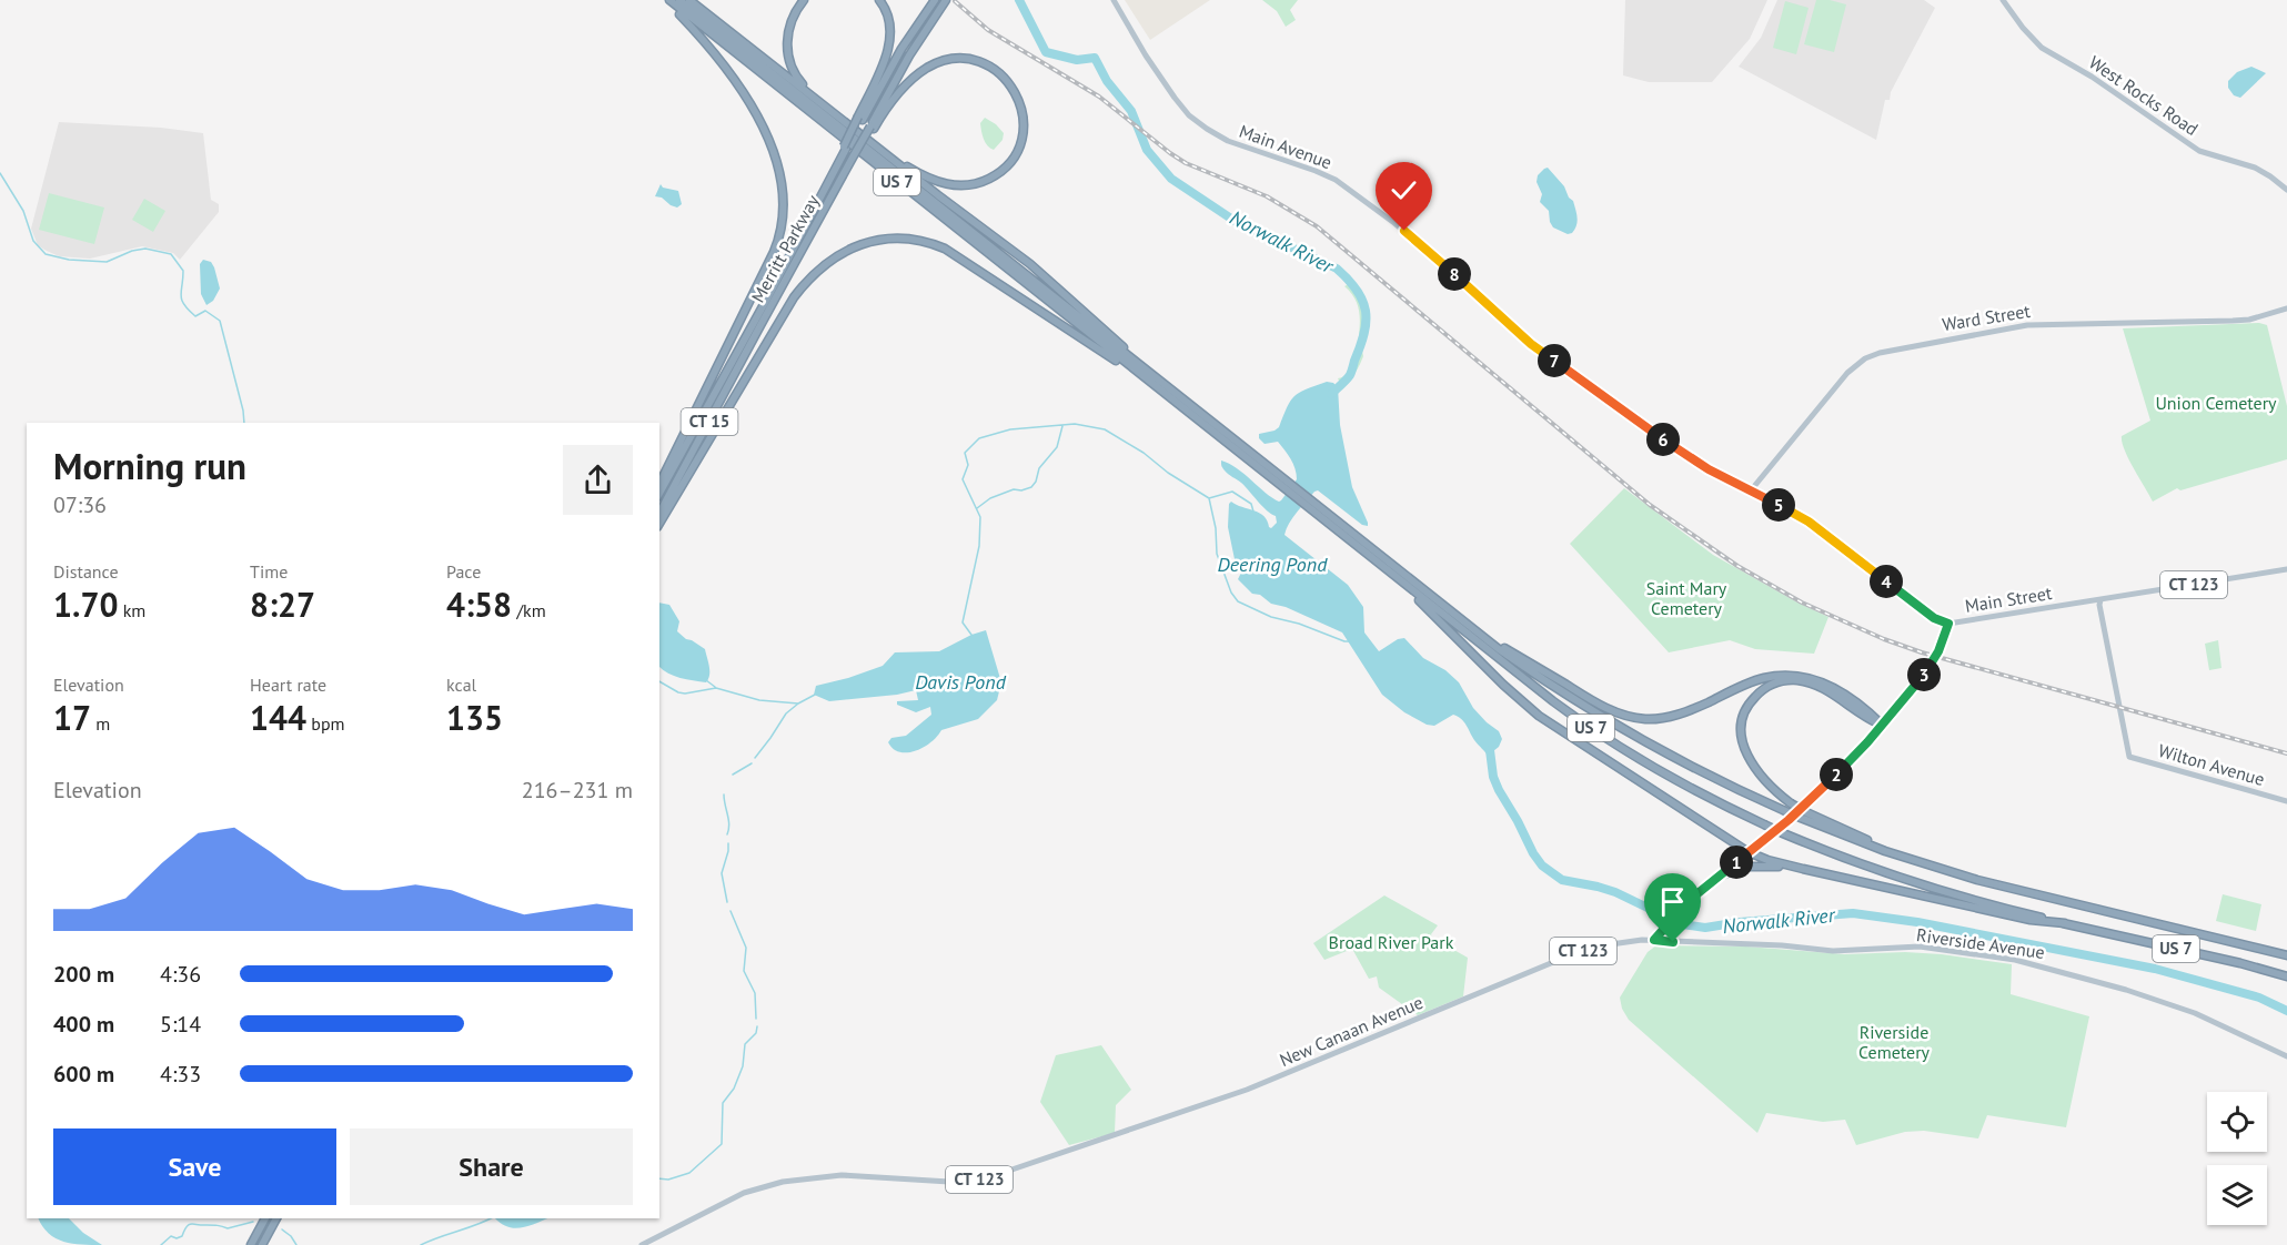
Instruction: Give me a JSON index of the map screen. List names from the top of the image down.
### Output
{
  "streets": {
    "highway": ["US 7", "Merritt Parkway", "CT 15"],
    "main road": [
      "West Rocks Road",
      "Main Avenue",
      "Ward Street",
      "CT 123",
      "Main Street",
      "Wilton Avenue",
      "Riverside Avenue",
      "New Canaan Avenue"
    ]
  },
  "crossings": [
    ["Main Avenue", "Main Street"],
    ["Ward Street", "Main Street"],
    ["Main Street", "Wilton Avenue"],
    ["Riverside Avenue", "New Canaan Avenue"]
  ],
  "water": ["Norwalk River", "Deering Pond", "Davis Pond"],
  "parks": [
    "Union Cemetery",
    "Saint Mary Cemetery",
    "Broad River Park",
    "Riverside Cemetery"
  ],
  "page": {
    "pins": [
      "8",
      "7",
      "6",
      "5",
      "4",
      "3",
      "2",
      "1"
    ],
    "heading": ["Morning run", "07:36"],
    "stats": [
      ["Distance", "1.70 km"],
      ["Time", "8:27"],
      ["Pace", "4:58 /km"],
      ["Elevation", "17 m"],
      ["Heart rate", "144 bpm"],
      ["kcal", "135"]
    ],
    "chart": ["Elevation", "216–231 m"],
    "list": [
      {
        "name": "200 m",
        "note": "4:36"
      },
      {
        "name": "400 m",
        "note": "5:14"
      },
      {
        "name": "600 m",
        "note": "4:33"
      }
    ],
    "buttons": ["Save", "Share"]
  }
}
